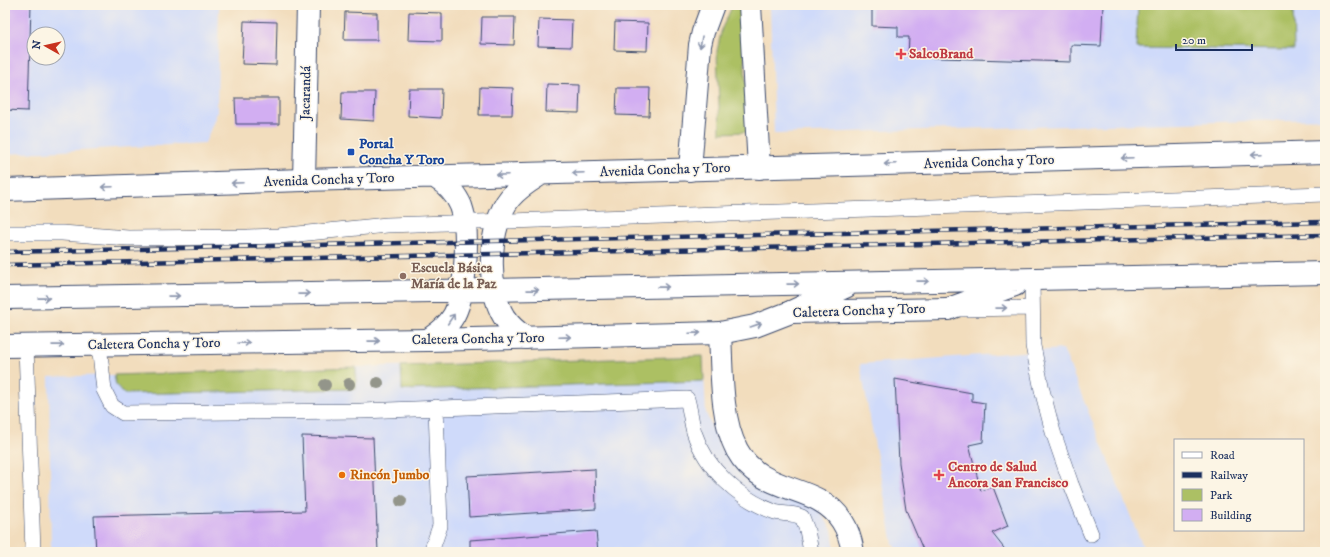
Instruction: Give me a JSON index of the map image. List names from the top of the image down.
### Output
{
  "streets": {
    "main road": ["Jacarandá", "Avenida Concha y Toro", "Caletera Concha y Toro"]
  },
  "crossings": [
    ["Jacarandá", "Avenida Concha y Toro"]
  ],
  "places": {
    "health": ["SalcoBrand", "Centro de Salud Ancora San Francisco"],
    "transit": ["Portal Concha Y Toro"],
    "other": ["Escuela Básica María de la Paz", "Rincón Jumbo"]
  },
  "legend": [
    "Road",
    "Railway",
    "Park",
    "Building"
  ],
  "scale_bar": "20 m",
  "north": "left"
}
